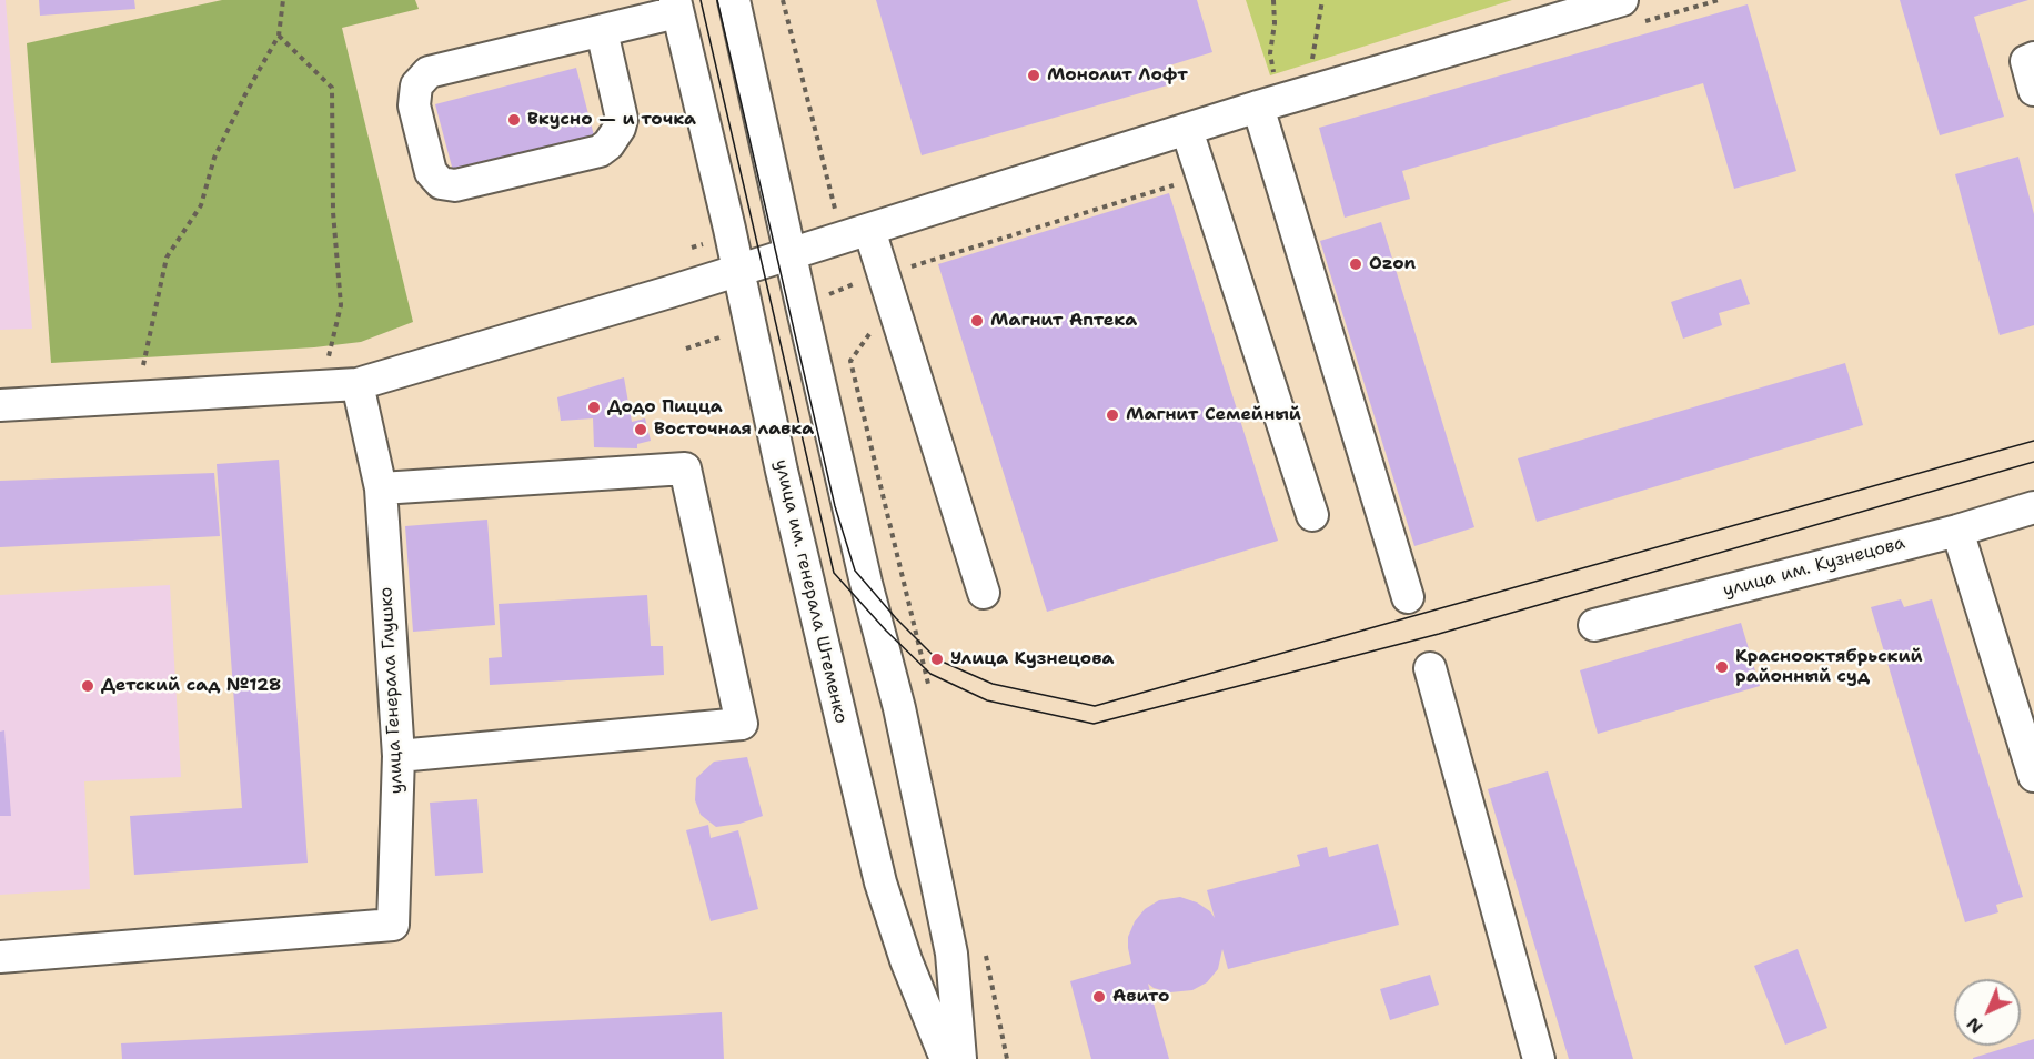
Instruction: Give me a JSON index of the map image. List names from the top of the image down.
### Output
{
  "streets": {
    "street": ["улица им. Кузнецова", "улица им. генерала Штеменко", "улица Генерала Глушко"]
  },
  "places": [
    "Монолит Лофт",
    "Вкусно — и точка",
    "Ozon",
    "Магнит Аптека",
    "Додо Пицца",
    "Магнит Семейный",
    "Восточная лавка",
    "Улица Кузнецова",
    "Краснооктябрьский районный суд",
    "Детский сад №128",
    "Авито"
  ],
  "north": "bottom left"
}
